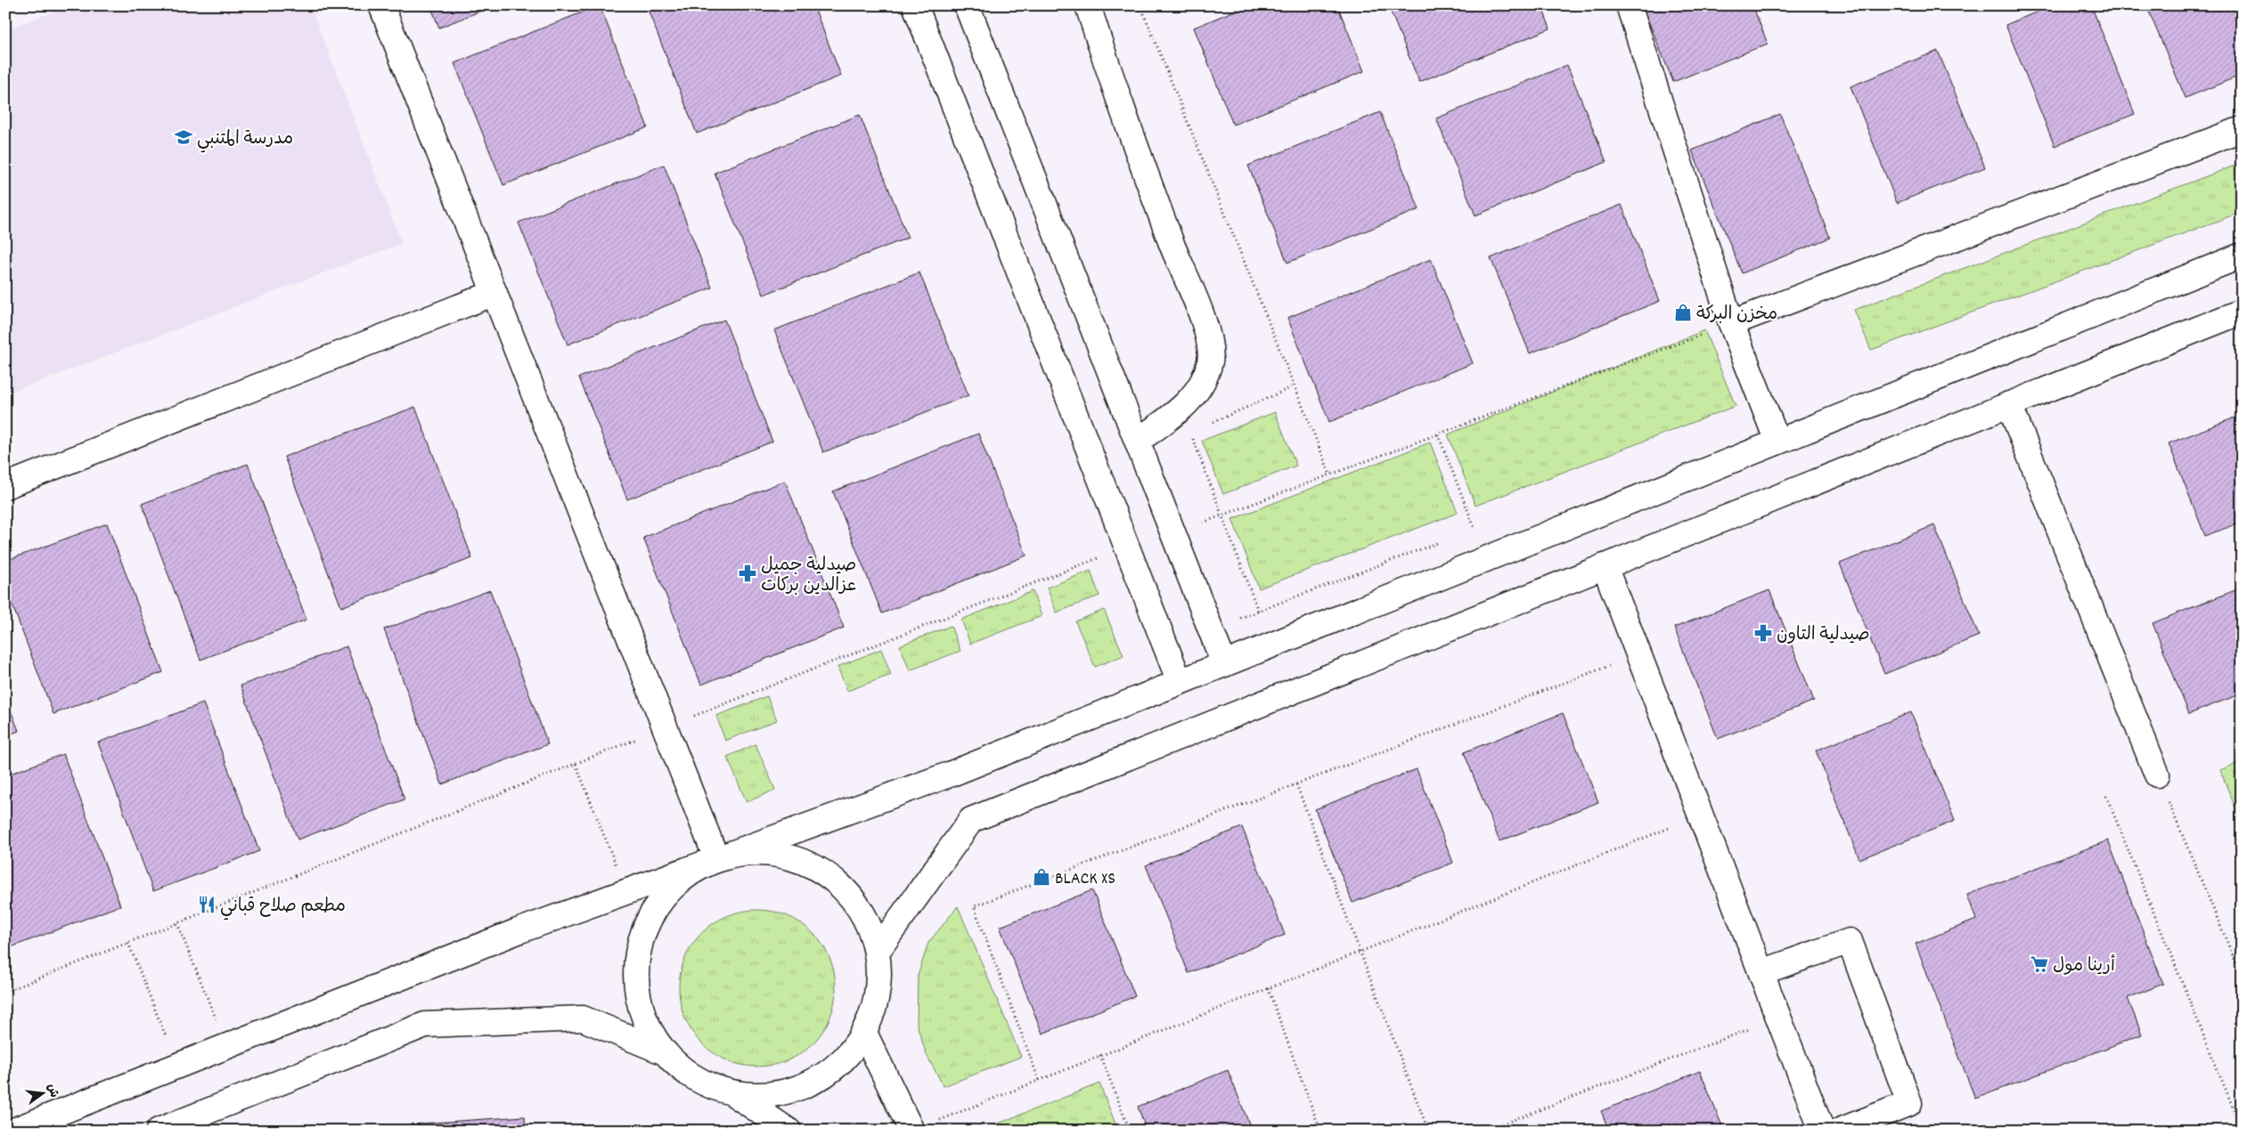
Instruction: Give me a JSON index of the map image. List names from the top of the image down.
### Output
{
  "places": {
    "school or university": ["مدرسة المتنبي"],
    "shop": ["مخزن البركة", "BLACK XS"],
    "pharmacy": ["صيدلية جميل عزالدين بركات", "صيدلية التاون"],
    "restaurant": ["مطعم صلاح قباني"],
    "supermarket": ["أرينا مول"]
  },
  "north": "right"
}
